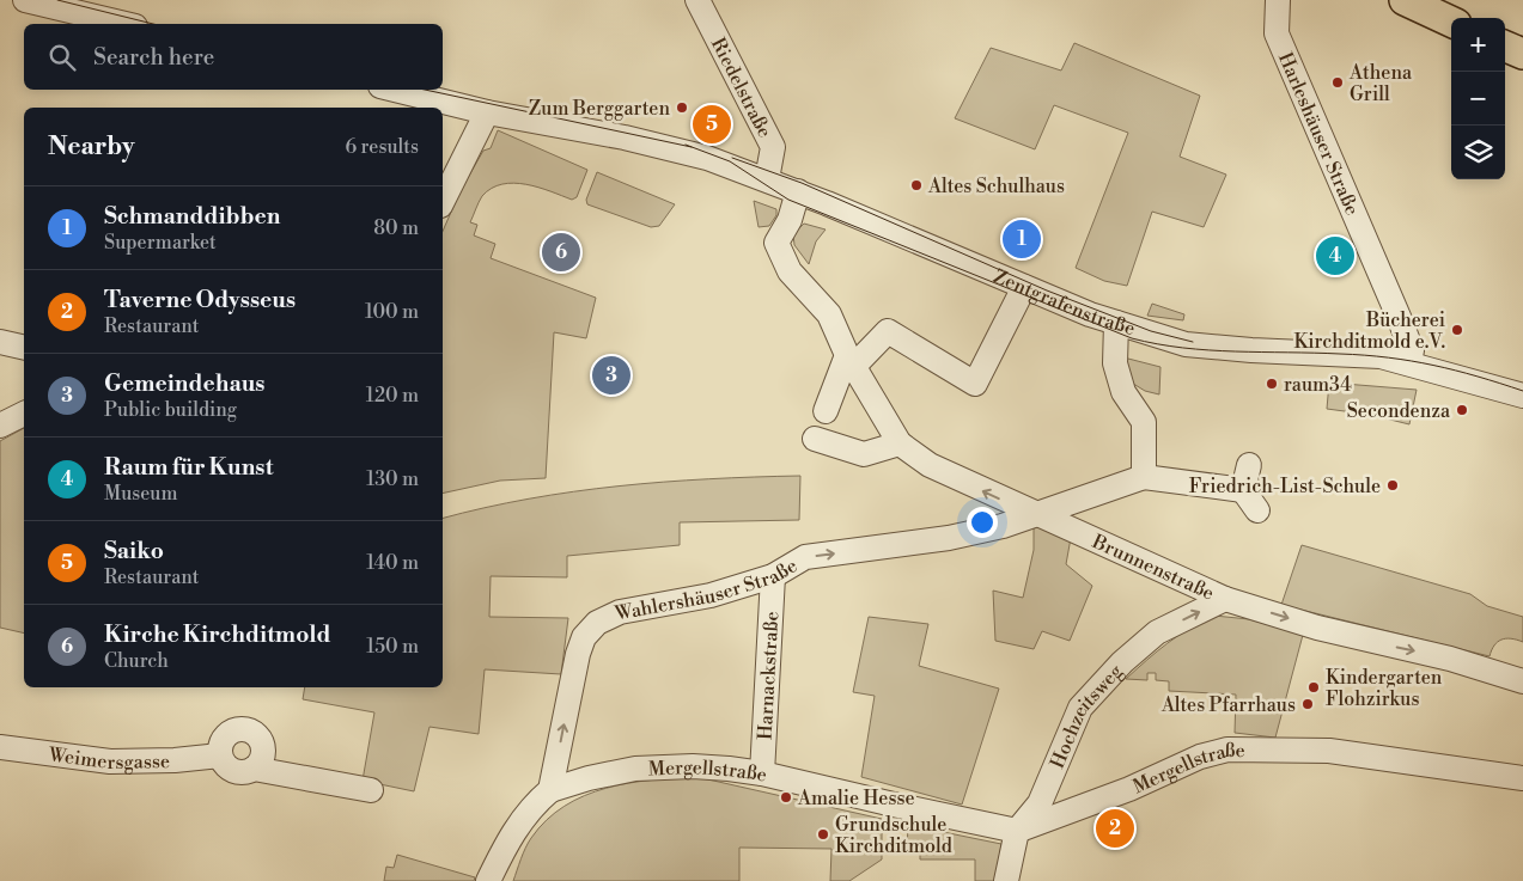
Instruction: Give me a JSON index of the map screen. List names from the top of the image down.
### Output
{
  "streets": {
    "street": [
      "Riedelstraße",
      "Harleshäuser Straße",
      "Zentgrafenstraße",
      "Brunnenstraße",
      "Wahlershäuser Straße",
      "Harnackstraße",
      "Hochzeitsweg",
      "Weimersgasse",
      "Mergellstraße"
    ]
  },
  "crossings": [
    ["Riedelstraße", "Zentgrafenstraße"],
    ["Harleshäuser Straße", "Zentgrafenstraße"],
    ["Zentgrafenstraße", "Brunnenstraße"],
    ["Brunnenstraße", "Wahlershäuser Straße"],
    ["Brunnenstraße", "Hochzeitsweg"],
    ["Wahlershäuser Straße", "Harnackstraße"],
    ["Wahlershäuser Straße", "Mergellstraße"],
    ["Harnackstraße", "Mergellstraße"],
    ["Hochzeitsweg", "Mergellstraße"]
  ],
  "one_way": ["Wahlershäuser Straße", "Hochzeitsweg"],
  "places": [
    "Athena Grill",
    "Zum Berggarten",
    "Altes Schulhaus",
    "Bücherei Kirchditmold e.V.",
    "raum34",
    "Secondenza",
    "Friedrich-List-Schule",
    "Kindergarten Flohzirkus",
    "Altes Pfarrhaus",
    "Amalie Hesse",
    "Grundschule Kirchditmold"
  ],
  "page": {
    "map_buttons": ["+", "−"],
    "search": "Search here",
    "pins": [
      "5",
      "1",
      "6",
      "4",
      "3",
      "2"
    ],
    "heading": ["Nearby", "6 results"],
    "list": [
      {
        "mark": "1",
        "name": "Schmanddibben",
        "note": "Supermarket",
        "value": "80 m"
      },
      {
        "mark": "2",
        "name": "Taverne Odysseus",
        "note": "Restaurant",
        "value": "100 m"
      },
      {
        "mark": "3",
        "name": "Gemeindehaus",
        "note": "Public building",
        "value": "120 m"
      },
      {
        "mark": "4",
        "name": "Raum für Kunst",
        "note": "Museum",
        "value": "130 m"
      },
      {
        "mark": "5",
        "name": "Saiko",
        "note": "Restaurant",
        "value": "140 m"
      },
      {
        "mark": "6",
        "name": "Kirche Kirchditmold",
        "note": "Church",
        "value": "150 m"
      }
    ]
  }
}
